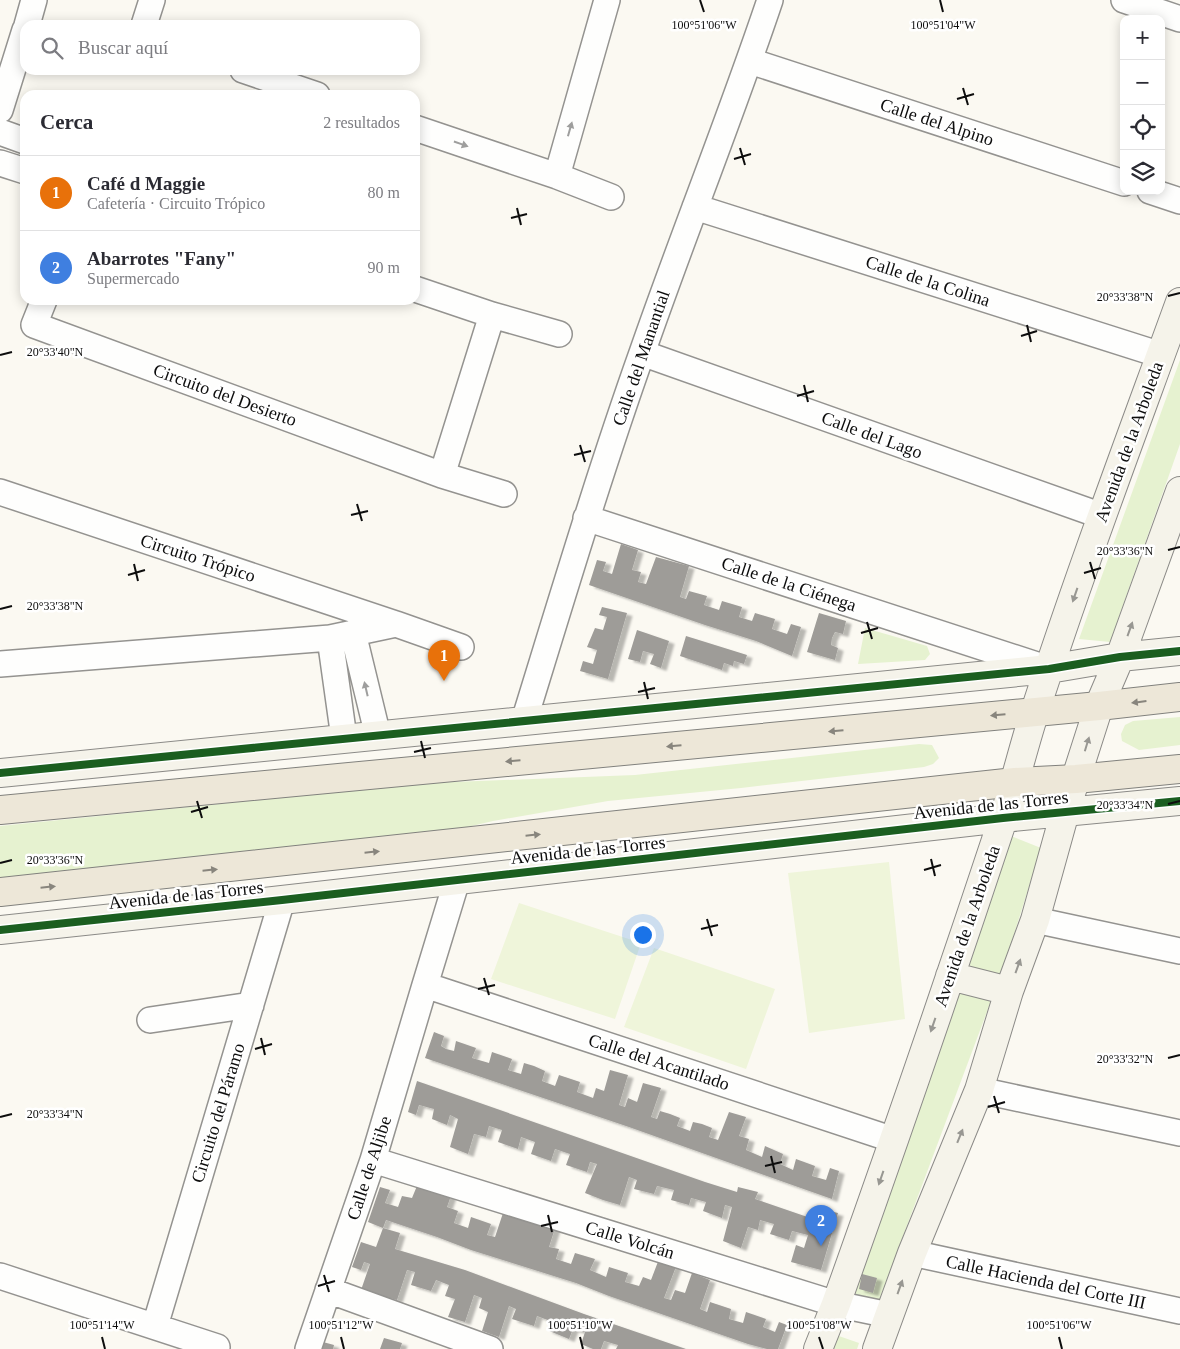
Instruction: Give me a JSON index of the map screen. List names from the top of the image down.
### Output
{
  "streets": {
    "main road": ["Avenida de las Torres"],
    "street": [
      "Calle del Alpino",
      "Calle de la Colina",
      "Calle del Manantial",
      "Circuito del Desierto",
      "Calle del Lago",
      "Avenida de la Arboleda",
      "Circuito Trópico",
      "Calle de la Ciénega",
      "Calle del Acantilado",
      "Circuito del Páramo",
      "Calle de Aljibe",
      "Calle Volcán",
      "Calle Hacienda del Corte III"
    ]
  },
  "crossings": [
    ["Calle del Alpino", "Calle del Manantial"],
    ["Calle de la Colina", "Calle del Manantial"],
    ["Calle de la Colina", "Avenida de la Arboleda"],
    ["Calle del Manantial", "Calle del Lago"],
    ["Calle del Manantial", "Calle de la Ciénega"],
    ["Calle del Lago", "Avenida de la Arboleda"],
    ["Avenida de la Arboleda", "Calle de la Ciénega"],
    ["Avenida de la Arboleda", "Avenida de las Torres"],
    ["Avenida de la Arboleda", "Calle del Acantilado"],
    ["Avenida de la Arboleda", "Calle Volcán"],
    ["Avenida de las Torres", "Circuito del Páramo"],
    ["Avenida de las Torres", "Calle de Aljibe"],
    ["Calle del Acantilado", "Calle de Aljibe"],
    ["Calle de Aljibe", "Calle Volcán"]
  ],
  "page": {
    "map_buttons": ["+", "−"],
    "search": "Buscar aquí",
    "heading": ["Cerca", "2 resultados"],
    "list": [
      {
        "mark": "1",
        "name": "Café d Maggie",
        "note": "Cafetería · Circuito Trópico",
        "value": "80 m"
      },
      {
        "mark": "2",
        "name": "Abarrotes \"Fany\"",
        "note": "Supermercado",
        "value": "90 m"
      }
    ],
    "pins": ["1", "2"]
  },
  "coordinates": [
    "100°51'06\"W",
    "100°51'04\"W",
    "20°33'38\"N",
    "20°33'40\"N",
    "20°33'36\"N",
    "20°33'34\"N",
    "20°33'32\"N",
    "100°51'14\"W",
    "100°51'12\"W",
    "100°51'10\"W",
    "100°51'08\"W"
  ]
}
